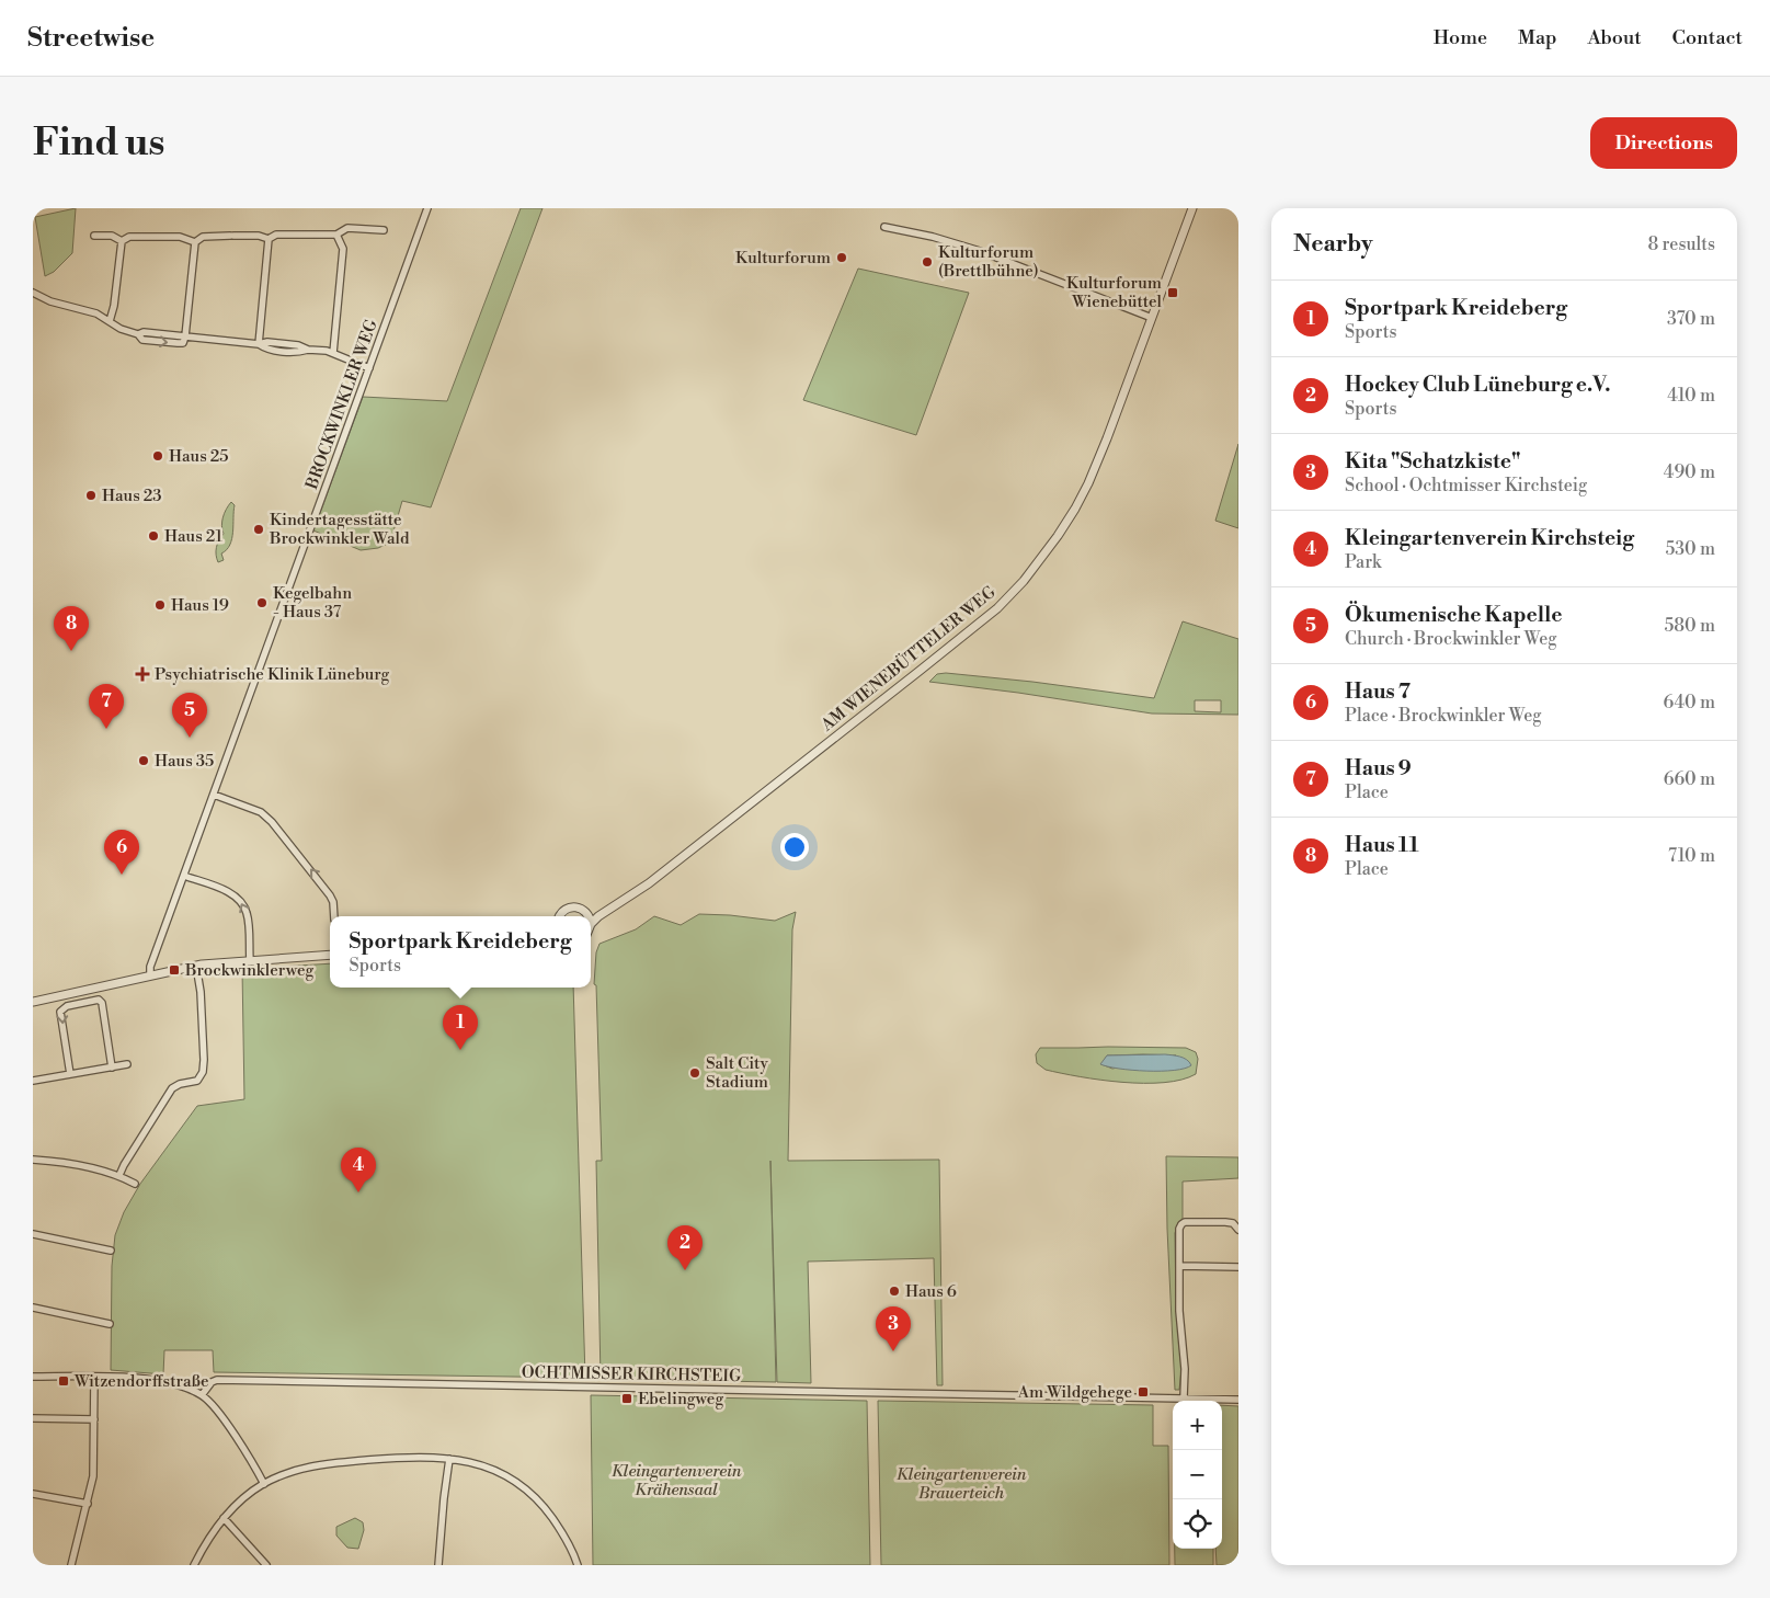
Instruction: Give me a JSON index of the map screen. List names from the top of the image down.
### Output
{
  "streets": {
    "street": ["BROCKWINKLER WEG", "AM WIENEBÜTTELER WEG", "OCHTMISSER KIRCHSTEIG"]
  },
  "parks": ["Kleingartenverein Krähensaal", "Kleingartenverein Brauerteich"],
  "places": {
    "other": [
      "Kulturforum",
      "Kulturforum (Brettlbühne)",
      "Haus 25",
      "Haus 23",
      "Kindertagesstätte Brockwinkler Wald",
      "Haus 21",
      "Kegelbahn - Haus 37",
      "Haus 19",
      "Haus 35",
      "Salt City Stadium",
      "Haus 6"
    ],
    "transit": [
      "Kulturforum Wienebüttel",
      "Brockwinklerweg",
      "Witzendorffstraße",
      "Am Wildgehege",
      "Ebelingweg"
    ],
    "health": ["Psychiatrische Klinik Lüneburg"]
  },
  "page": {
    "header": "Streetwise",
    "nav": [
      "Home",
      "Map",
      "About",
      "Contact"
    ],
    "buttons": "Directions",
    "title": "Find us",
    "heading": ["Nearby", "8 results"],
    "list": [
      {
        "mark": "1",
        "name": "Sportpark Kreideberg",
        "note": "Sports",
        "value": "370 m"
      },
      {
        "mark": "2",
        "name": "Hockey Club Lüneburg e.V.",
        "note": "Sports",
        "value": "410 m"
      },
      {
        "mark": "3",
        "name": "Kita \"Schatzkiste\"",
        "note": "School · Ochtmisser Kirchsteig",
        "value": "490 m"
      },
      {
        "mark": "4",
        "name": "Kleingartenverein Kirchsteig",
        "note": "Park",
        "value": "530 m"
      },
      {
        "mark": "5",
        "name": "Ökumenische Kapelle",
        "note": "Church · Brockwinkler Weg",
        "value": "580 m"
      },
      {
        "mark": "6",
        "name": "Haus 7",
        "note": "Place · Brockwinkler Weg",
        "value": "640 m"
      },
      {
        "mark": "7",
        "name": "Haus 9",
        "note": "Place",
        "value": "660 m"
      },
      {
        "mark": "8",
        "name": "Haus 11",
        "note": "Place",
        "value": "710 m"
      }
    ],
    "pins": [
      "8",
      "7",
      "5",
      "6",
      "1",
      "4",
      "2",
      "3"
    ],
    "popup": ["Sportpark Kreideberg", "Sports"],
    "map_buttons": ["+", "−"]
  }
}
